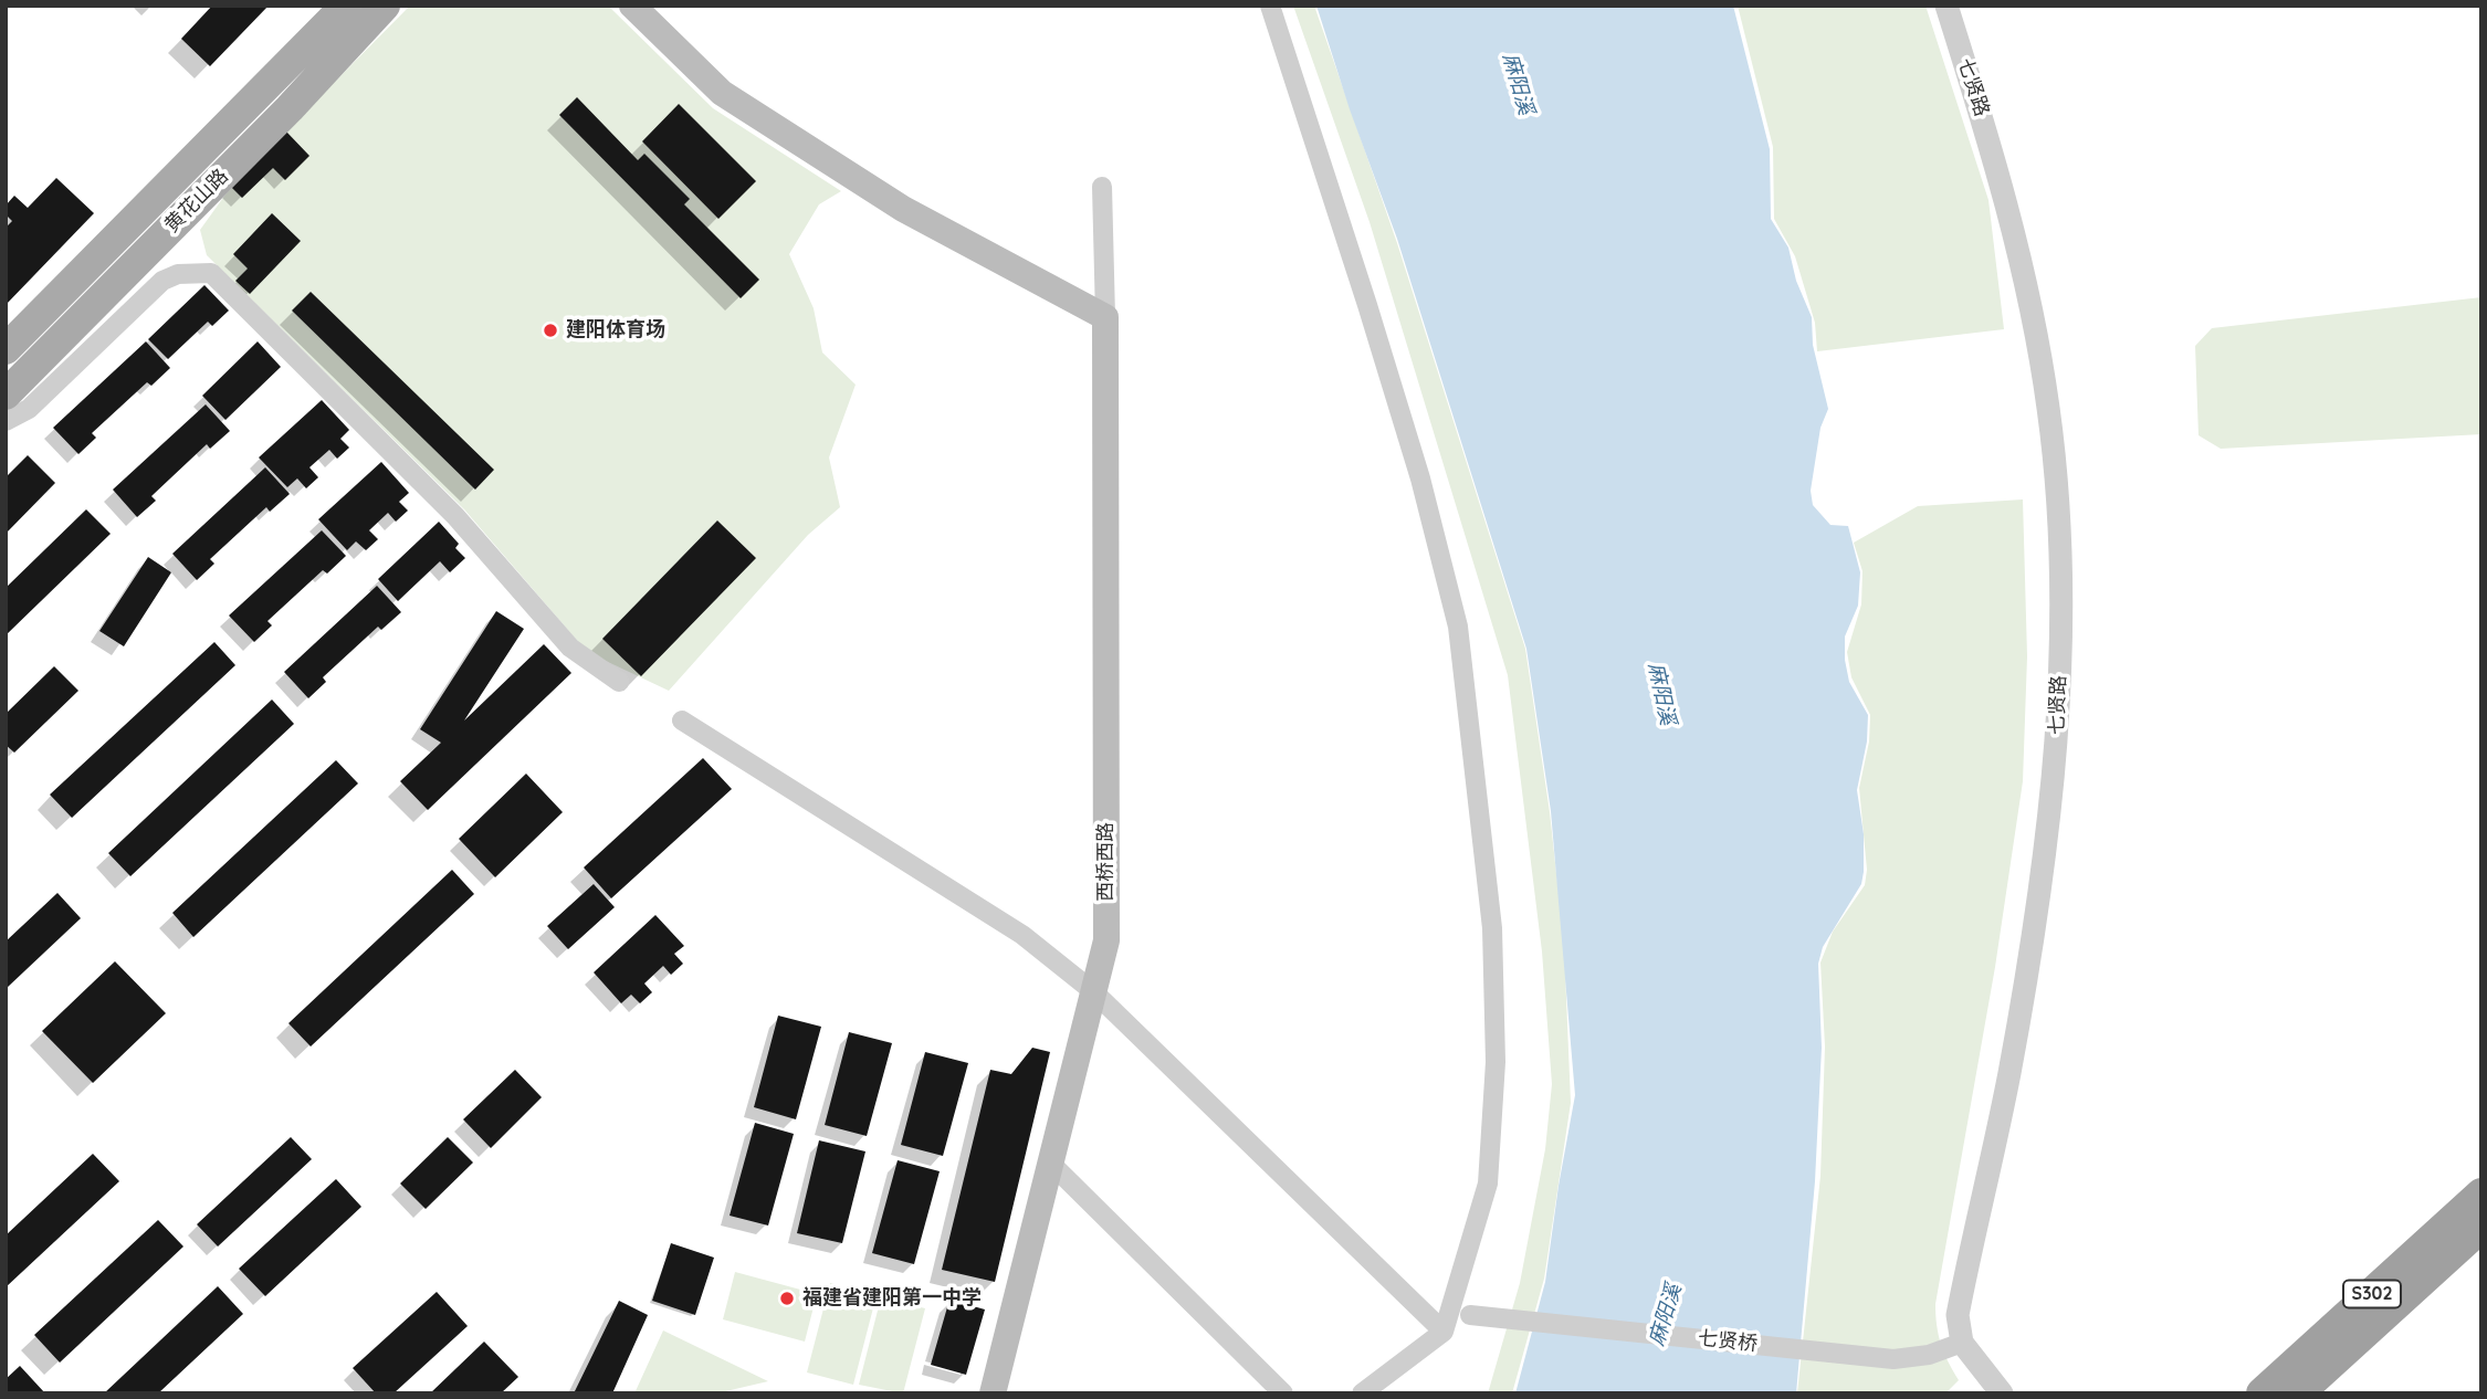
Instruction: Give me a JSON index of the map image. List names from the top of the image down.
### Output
{
  "streets": {
    "highway": ["S302"],
    "main road": ["黄花山路", "西桥西路"],
    "street": ["七贤路", "七贤桥"]
  },
  "crossings": [
    ["七贤路", "七贤桥"]
  ],
  "water": ["麻阳溪"],
  "places": ["建阳体育场", "福建省建阳第一中学"]
}
